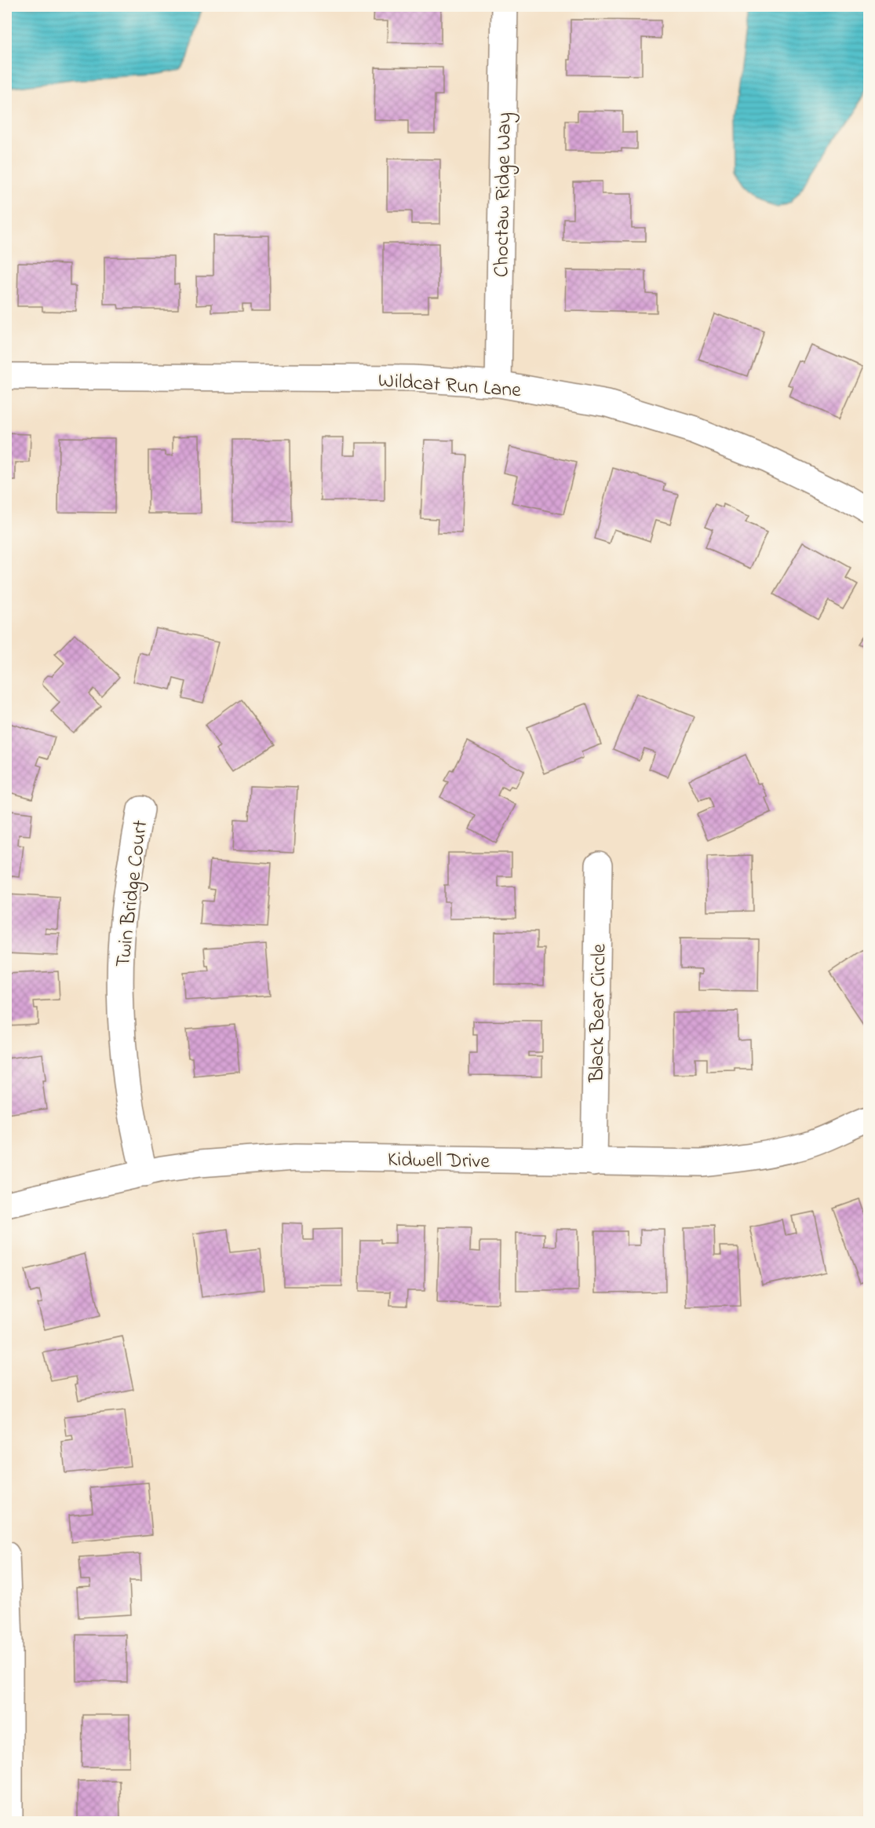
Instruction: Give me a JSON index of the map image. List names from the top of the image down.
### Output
{
  "streets": {
    "street": [
      "Choctaw Ridge Way",
      "Wildcat Run Lane",
      "Twin Bridge Court",
      "Black Bear Circle",
      "Kidwell Drive"
    ]
  },
  "crossings": [
    ["Choctaw Ridge Way", "Wildcat Run Lane"],
    ["Twin Bridge Court", "Kidwell Drive"],
    ["Black Bear Circle", "Kidwell Drive"]
  ]
}
